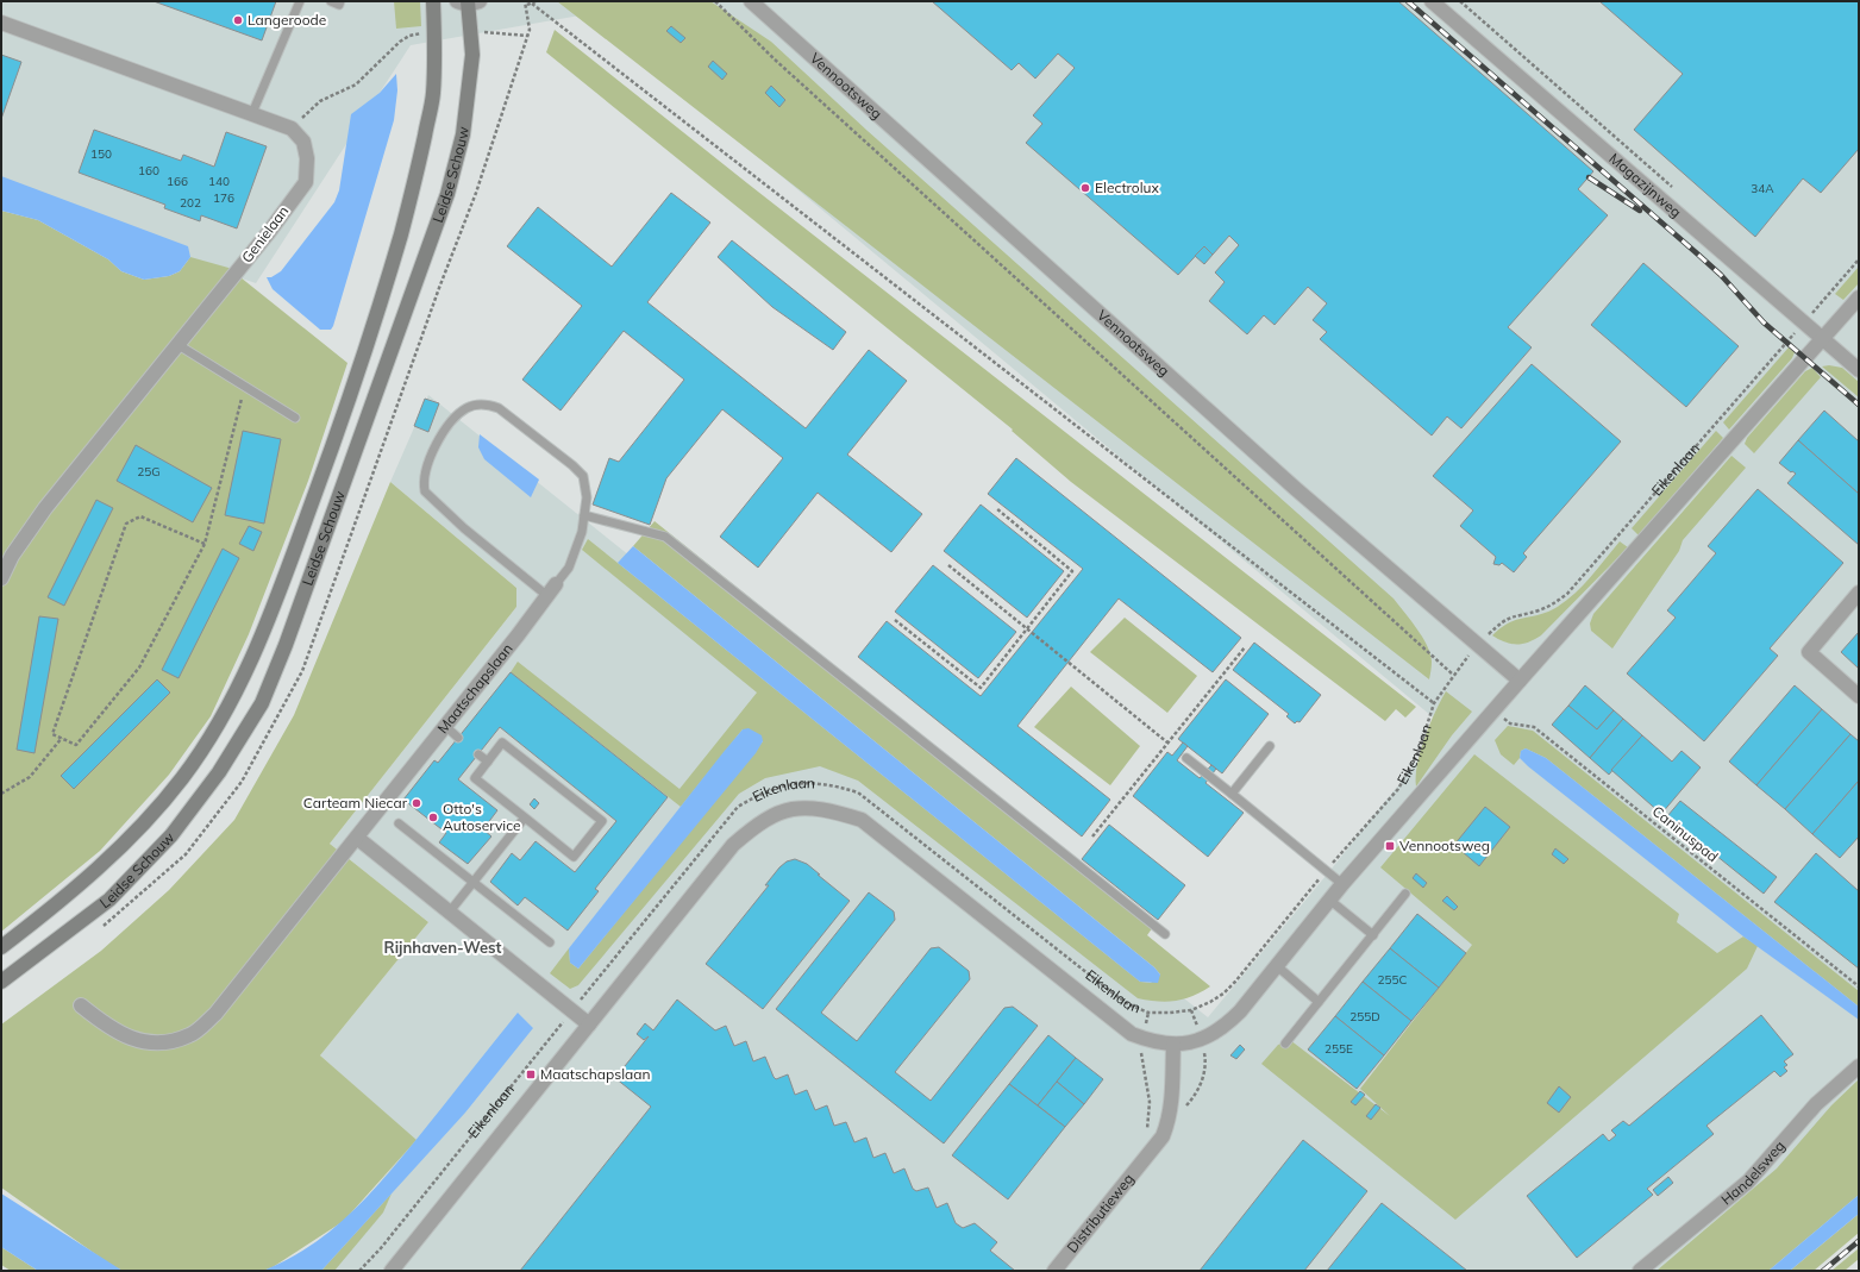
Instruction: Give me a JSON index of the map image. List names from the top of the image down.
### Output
{
  "streets": {
    "street": [
      "Vennootsweg",
      "Leidse Schouw",
      "Magazijnweg",
      "Genielaan",
      "Eikenlaan",
      "Maatschapslaan",
      "Handelsweg",
      "Distributieweg"
    ],
    "path": ["Caninuspad"]
  },
  "crossings": [
    ["Vennootsweg", "Eikenlaan"],
    ["Magazijnweg", "Eikenlaan"],
    ["Eikenlaan", "Caninuspad"],
    ["Eikenlaan", "Distributieweg"]
  ],
  "districts": ["Rijnhaven-West"],
  "places": {
    "other": [
      "Langeroode",
      "Electrolux",
      "Carteam Niecar",
      "Otto's Autoservice"
    ],
    "transit": ["Vennootsweg", "Maatschapslaan"]
  },
  "house_numbers": [
    "150",
    "160",
    "166",
    "140",
    "34A",
    "176",
    "202",
    "25G",
    "255C",
    "255D",
    "255E"
  ]
}
